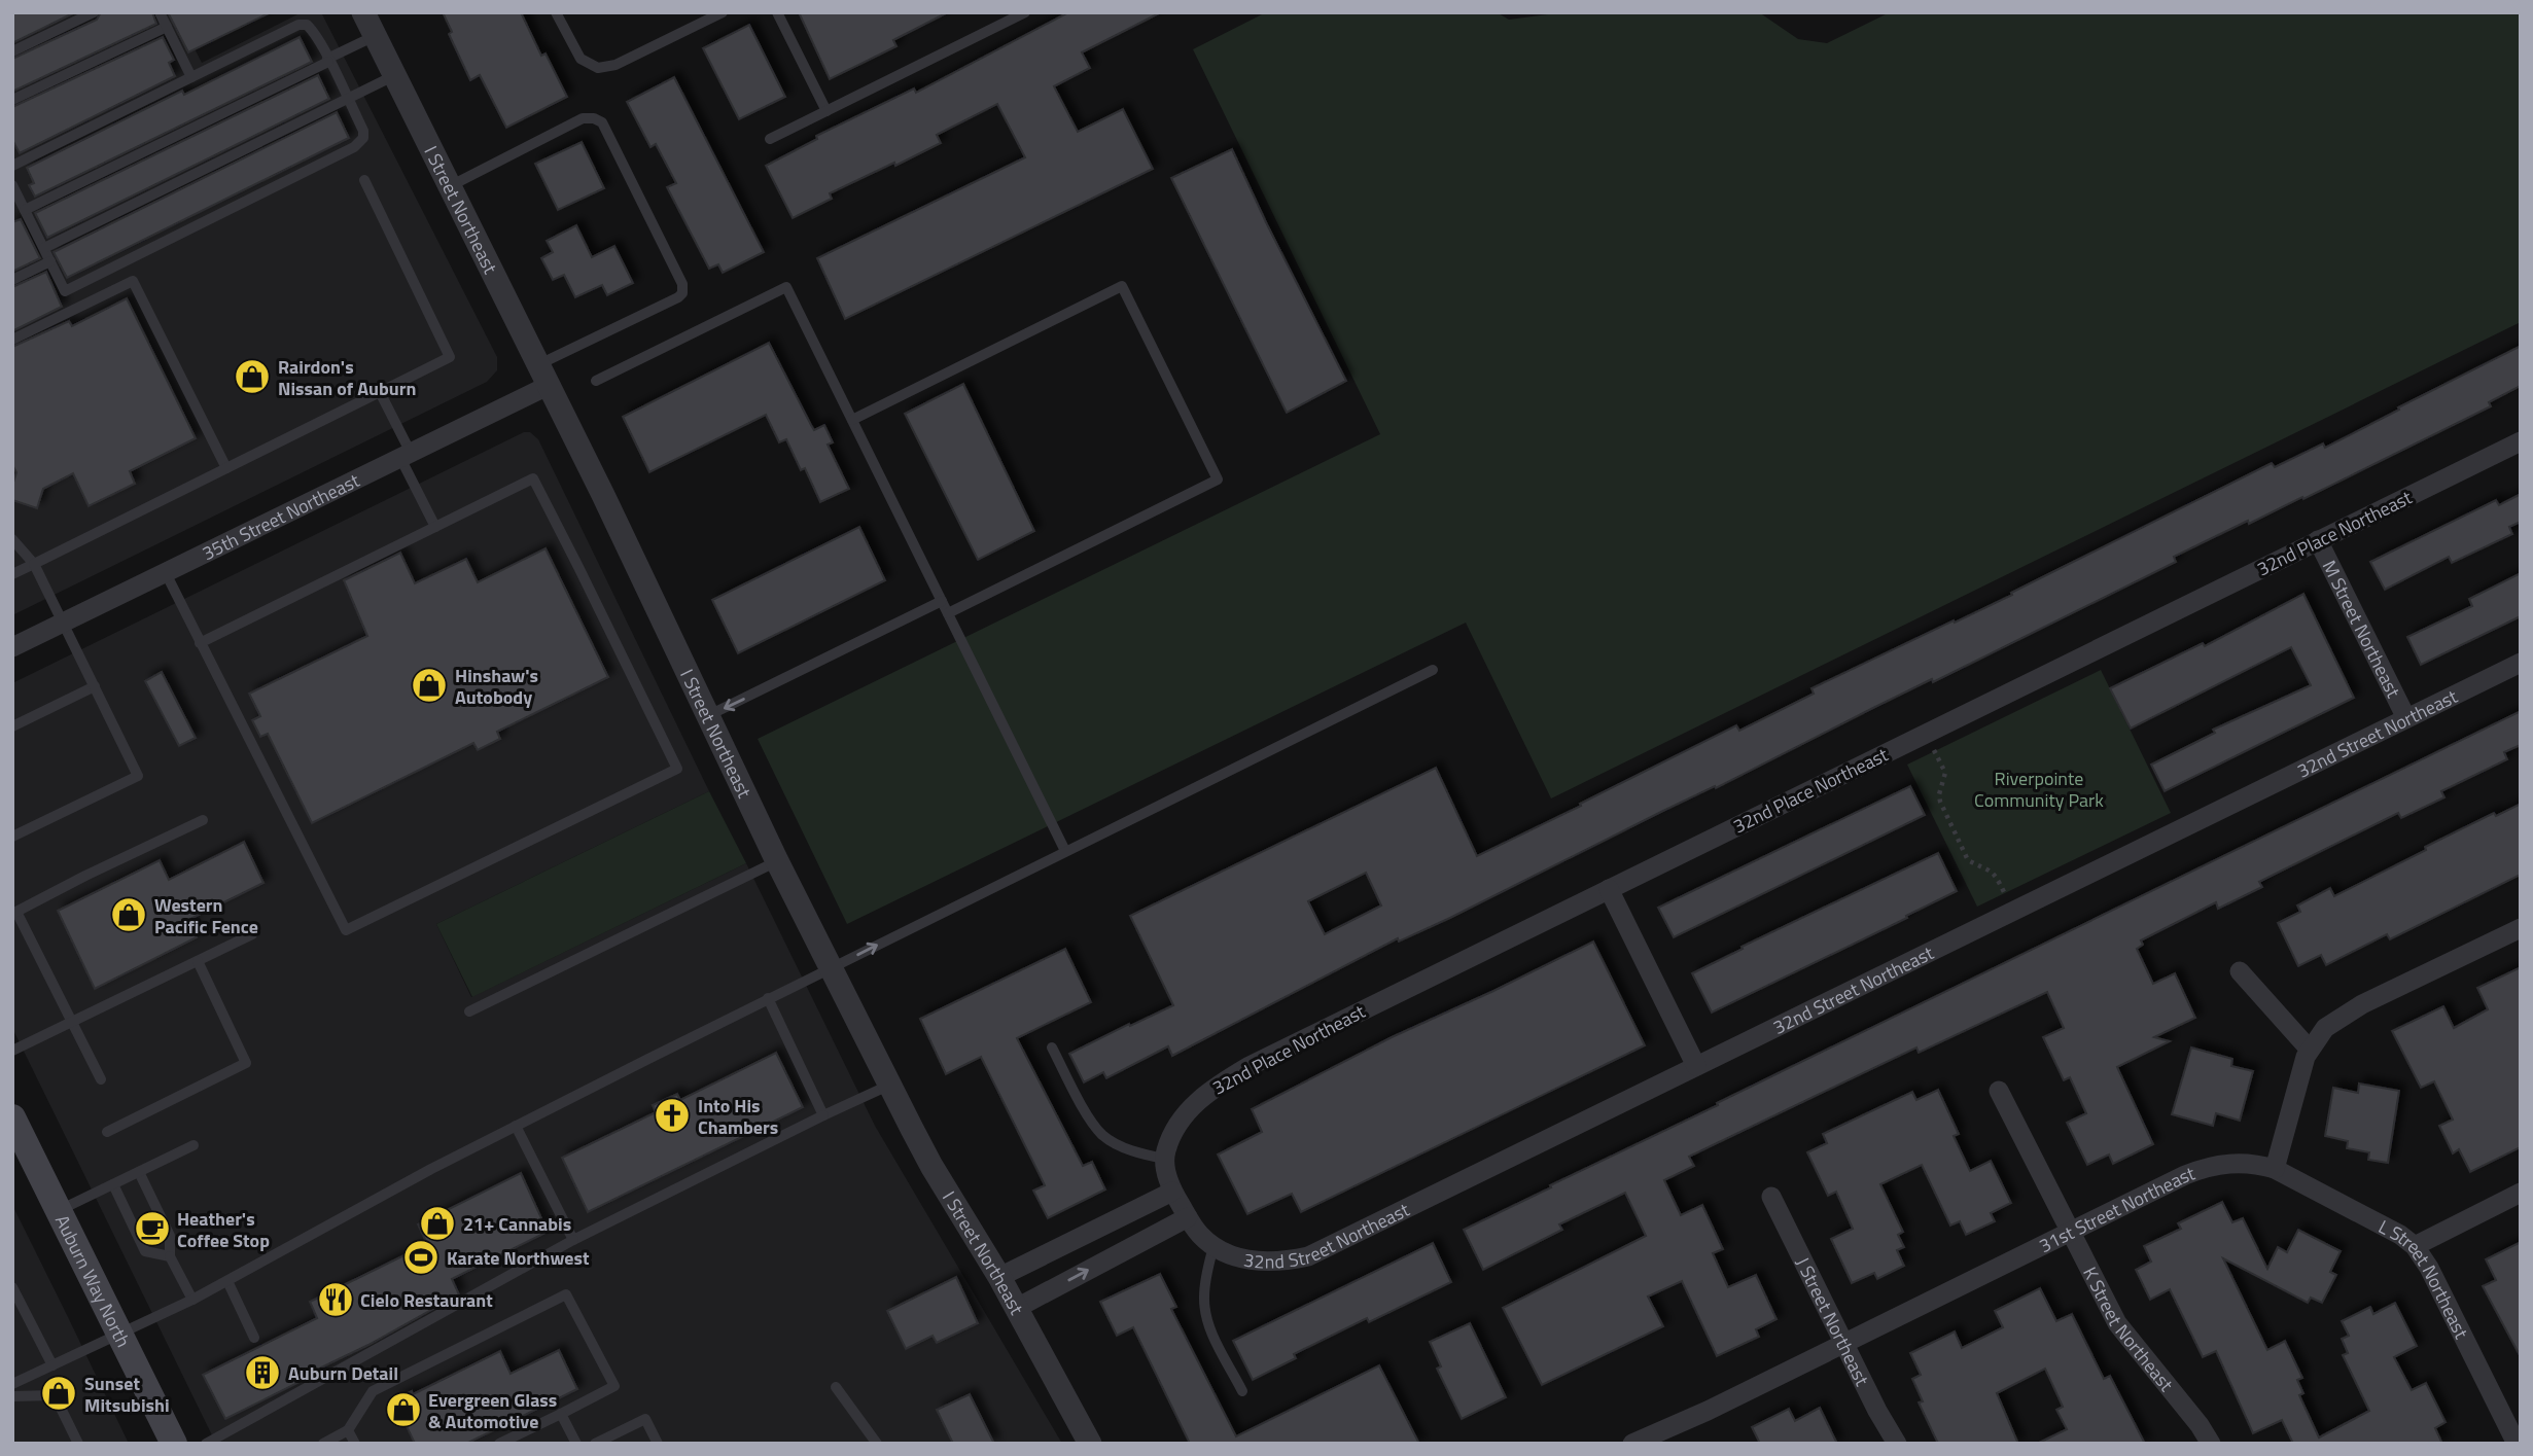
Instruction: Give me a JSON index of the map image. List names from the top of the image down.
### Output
{
  "streets": {
    "main road": ["Auburn Way North"],
    "street": [
      "I Street Northeast",
      "35th Street Northeast",
      "32nd Place Northeast",
      "M Street Northeast",
      "32nd Street Northeast",
      "31st Street Northeast",
      "L Street Northeast",
      "J Street Northeast",
      "K Street Northeast"
    ]
  },
  "crossings": [
    ["I Street Northeast", "35th Street Northeast"],
    ["32nd Place Northeast", "M Street Northeast"],
    ["M Street Northeast", "32nd Street Northeast"],
    ["31st Street Northeast", "L Street Northeast"],
    ["31st Street Northeast", "J Street Northeast"],
    ["31st Street Northeast", "K Street Northeast"]
  ],
  "parks": ["Riverpointe Community Park"],
  "places": {
    "shop": [
      "Rairdon's Nissan of Auburn",
      "Hinshaw's Autobody",
      "Western Pacific Fence",
      "21+ Cannabis",
      "Sunset Mitsubishi",
      "Evergreen Glass & Automotive"
    ],
    "church": ["Into His Chambers"],
    "cafe": ["Heather's Coffee Stop"],
    "sports": ["Karate Northwest"],
    "restaurant": ["Cielo Restaurant"],
    "building": ["Auburn Detail"]
  }
}
